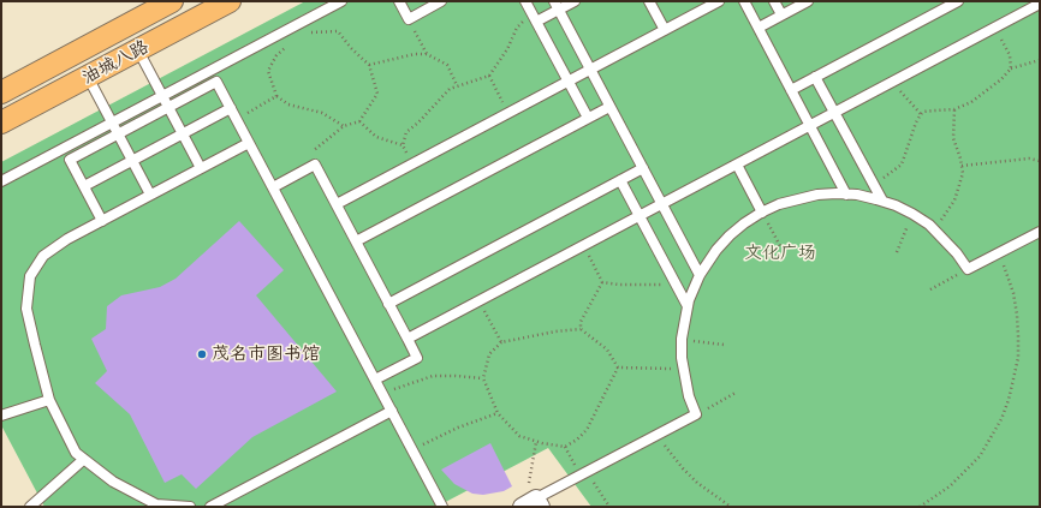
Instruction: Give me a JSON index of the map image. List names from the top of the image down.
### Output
{
  "streets": {
    "main road": ["油城八路"]
  },
  "parks": ["文化广场"],
  "places": ["茂名市图书馆"]
}
